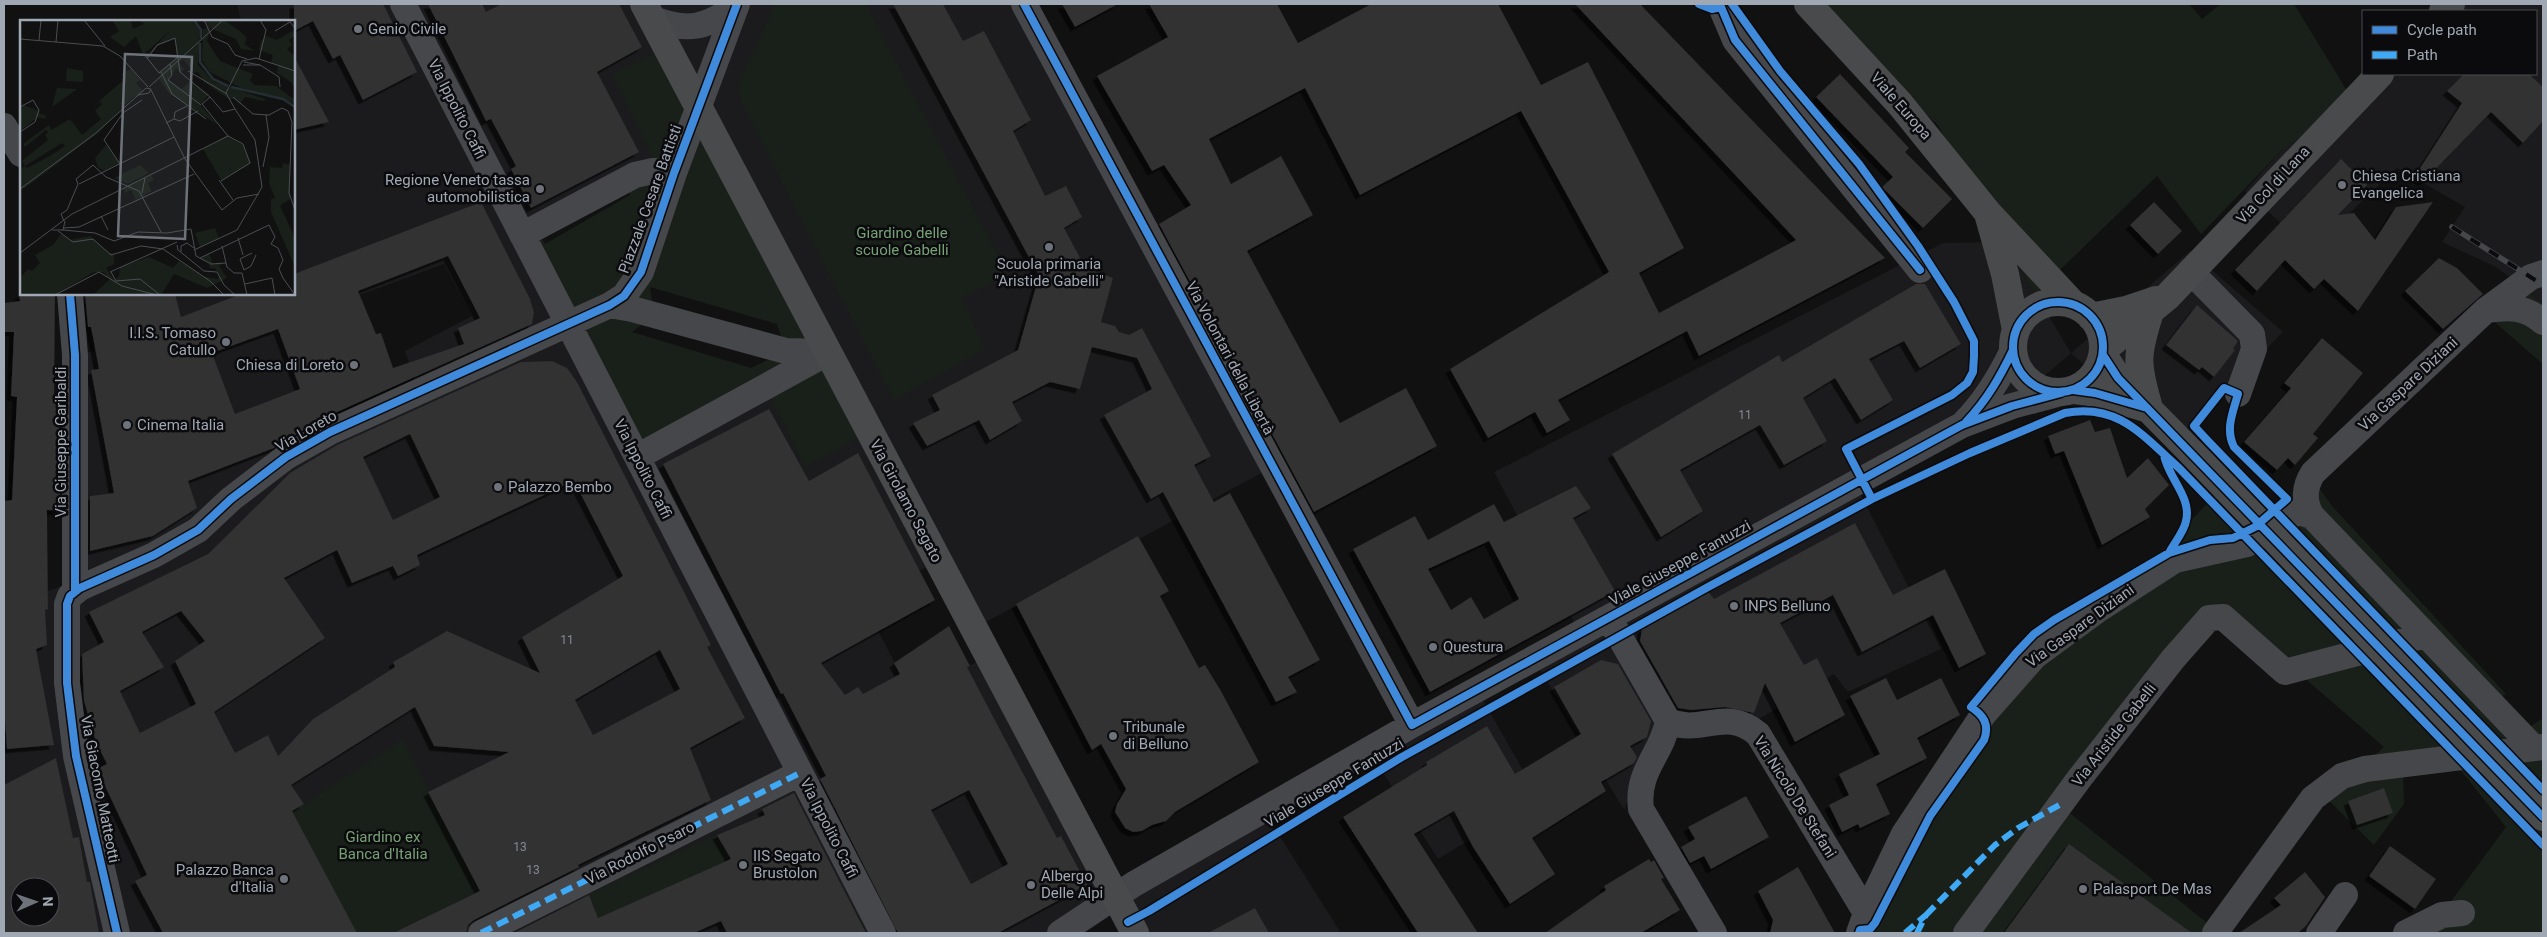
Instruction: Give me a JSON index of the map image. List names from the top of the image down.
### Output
{
  "streets": {
    "main road": ["Viale Europa", "Via Col di Lana", "Via Girolamo Segato"],
    "street": [
      "Via Ippolito Caffi",
      "Piazzale Cesare Battisti",
      "Via Volontari della Libertà",
      "Via Gaspare Diziani",
      "Via Loreto",
      "Via Giuseppe Garibaldi",
      "Viale Giuseppe Fantuzzi",
      "Via Aristide Gabelli",
      "Via Giacomo Matteotti",
      "Via Nicolò De Stefani",
      "Via Rodolfo Psaro"
    ]
  },
  "crossings": [
    ["Viale Europa", "Via Col di Lana"],
    ["Viale Europa", "Viale Giuseppe Fantuzzi"],
    ["Via Ippolito Caffi", "Piazzale Cesare Battisti"],
    ["Via Ippolito Caffi", "Via Loreto"],
    ["Via Ippolito Caffi", "Via Rodolfo Psaro"],
    ["Via Col di Lana", "Viale Giuseppe Fantuzzi"],
    ["Piazzale Cesare Battisti", "Via Loreto"],
    ["Piazzale Cesare Battisti", "Via Girolamo Segato"],
    ["Via Volontari della Libertà", "Viale Giuseppe Fantuzzi"],
    ["Via Gaspare Diziani", "Via Aristide Gabelli"],
    ["Via Gaspare Diziani", "Via Nicolò De Stefani"],
    ["Via Loreto", "Via Giuseppe Garibaldi"],
    ["Via Loreto", "Via Giacomo Matteotti"],
    ["Via Giuseppe Garibaldi", "Via Giacomo Matteotti"],
    ["Via Girolamo Segato", "Viale Giuseppe Fantuzzi"]
  ],
  "parks": ["Giardino delle scuole Gabelli", "Giardino ex Banca d'Italia"],
  "places": [
    "Genio Civile",
    "Chiesa Cristiana Evangelica",
    "Regione Veneto tassa automobilistica",
    "Scuola primaria \"Aristide Gabelli\"",
    "I.I.S. Tomaso Catullo",
    "Chiesa di Loreto",
    "Cinema Italia",
    "Palazzo Bembo",
    "INPS Belluno",
    "Questura",
    "Tribunale di Belluno",
    "IIS Segato Brustolon",
    "Palazzo Banca d'Italia",
    "Albergo Delle Alpi",
    "Palasport De Mas"
  ],
  "house_numbers": [
    "11",
    "11",
    "13",
    "13"
  ],
  "legend": ["Cycle path", "Path"],
  "north": "right"
}
